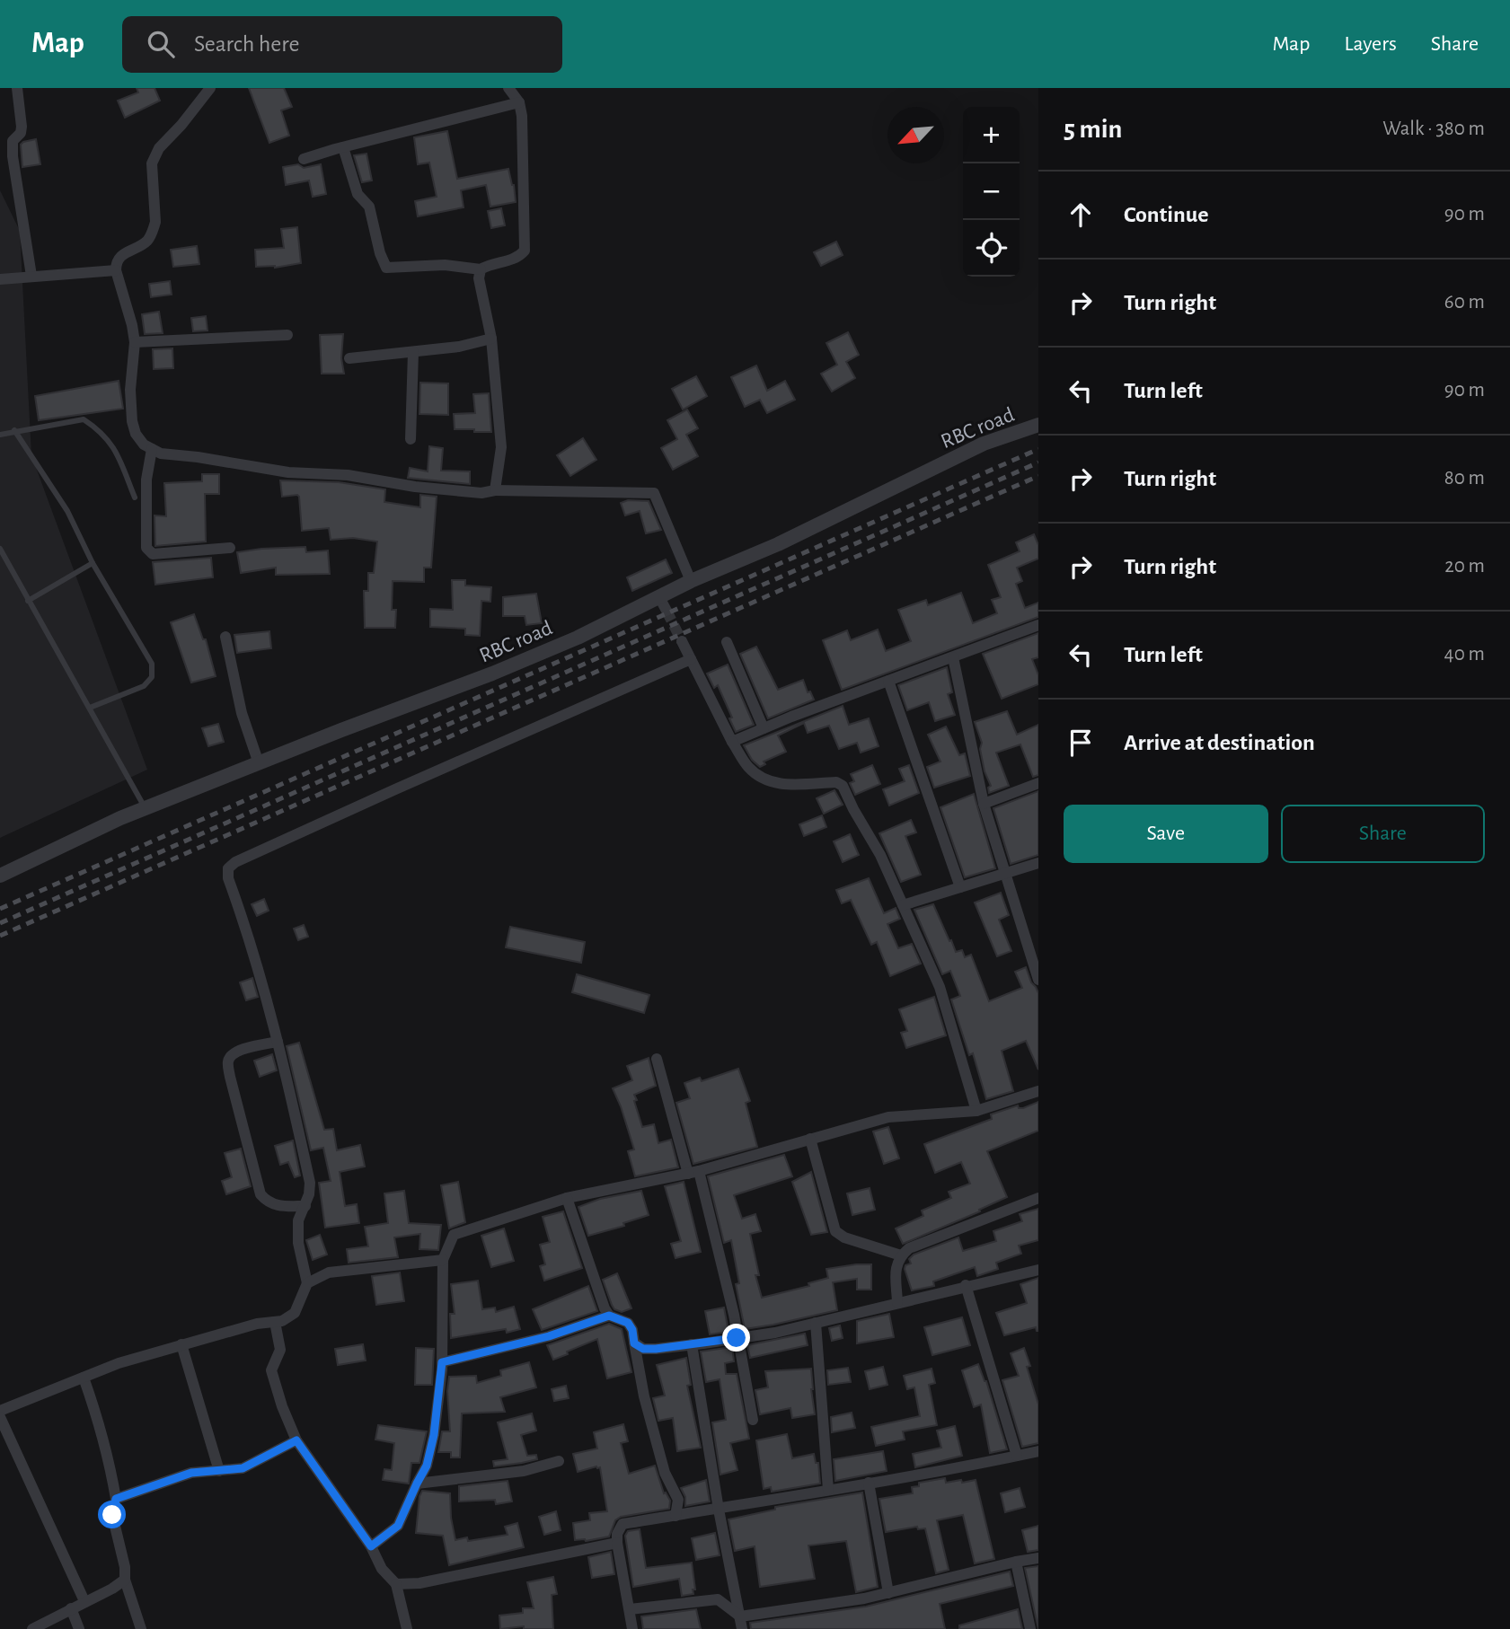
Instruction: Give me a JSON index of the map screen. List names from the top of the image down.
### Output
{
  "streets": {
    "street": ["RBC road"]
  },
  "north": "bottom left",
  "page": {
    "header": "Map",
    "search": "Search here",
    "nav": ["Map", "Layers", "Share"],
    "heading": ["5 min", "Walk · 380 m"],
    "map_buttons": ["+", "−"],
    "list": [
      ["Continue", "90 m"],
      ["Turn right", "60 m"],
      ["Turn left", "90 m"],
      ["Turn right", "80 m"],
      ["Turn right", "20 m"],
      ["Turn left", "40 m"],
      "Arrive at destination"
    ],
    "buttons": ["Save", "Share"]
  }
}
